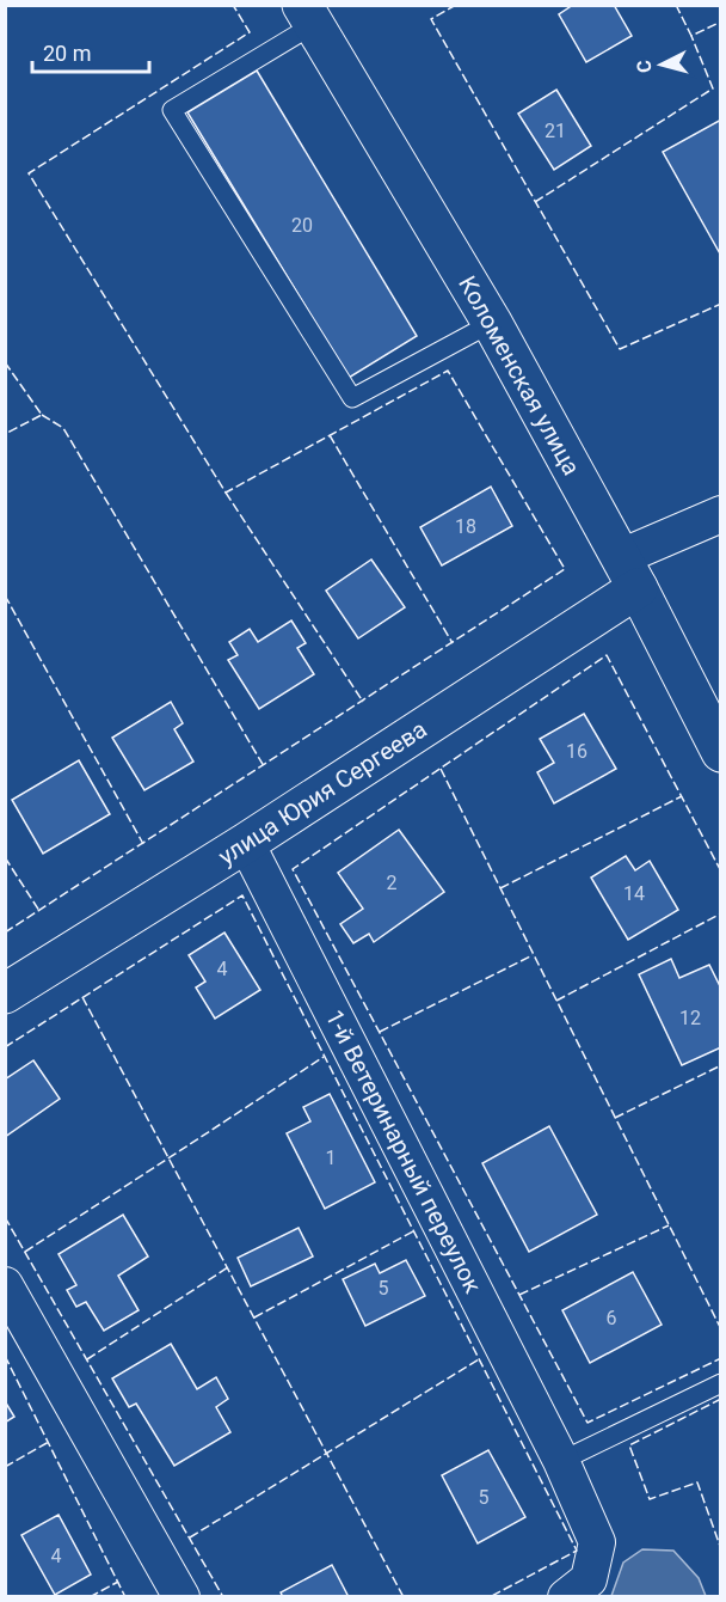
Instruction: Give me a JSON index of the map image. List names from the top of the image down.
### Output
{
  "streets": {
    "street": ["Коломенская улица", "улица Юрия Сергеева", "1-й Ветеринарный переулок"]
  },
  "crossings": [
    ["Коломенская улица", "улица Юрия Сергеева"],
    ["улица Юрия Сергеева", "1-й Ветеринарный переулок"]
  ],
  "house_numbers": [
    "21",
    "20",
    "18",
    "16",
    "2",
    "14",
    "4",
    "12",
    "1",
    "5",
    "6",
    "5",
    "4"
  ],
  "scale_bar": "20 m",
  "north": "left"
}
